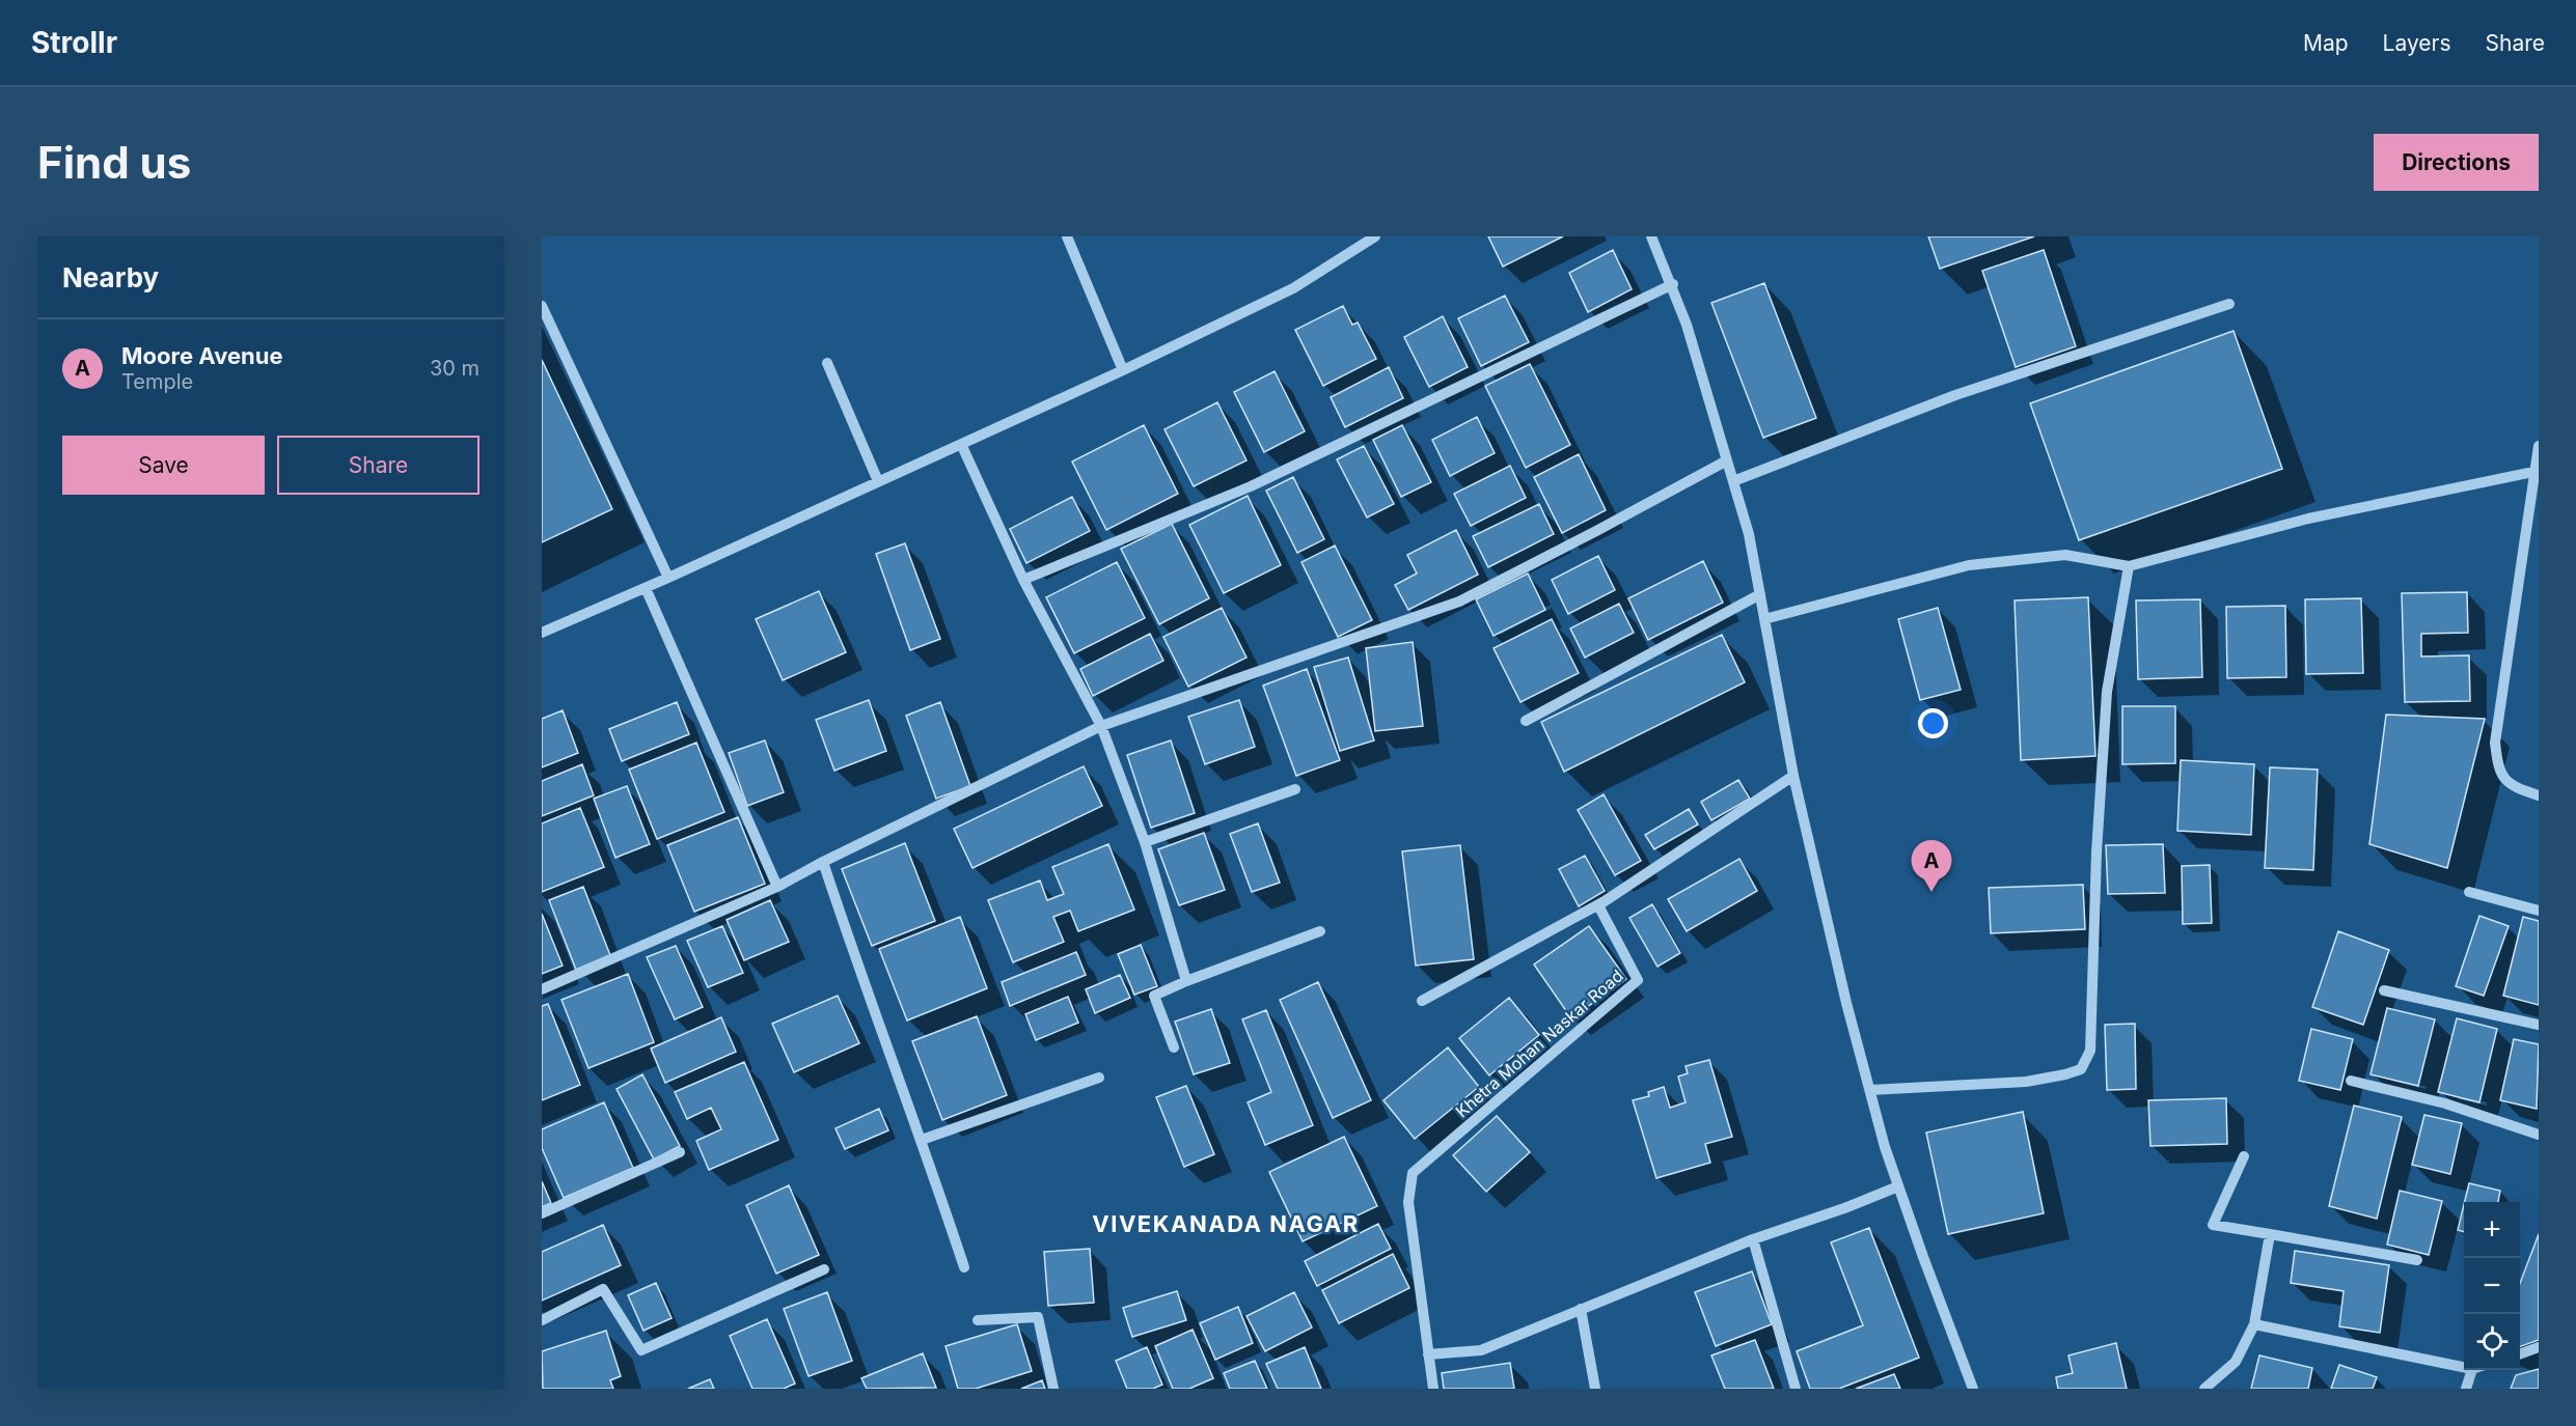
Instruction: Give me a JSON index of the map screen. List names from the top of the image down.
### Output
{
  "streets": {
    "street": ["Khetra Mohan Naskar Road"]
  },
  "districts": ["VIVEKANADA NAGAR"],
  "page": {
    "header": "Strollr",
    "nav": ["Map", "Layers", "Share"],
    "buttons": [
      "Directions",
      ["Save", "Share"]
    ],
    "title": "Find us",
    "heading": "Nearby",
    "list": [
      {
        "mark": "A",
        "name": "Moore Avenue",
        "note": "Temple",
        "value": "30 m"
      }
    ],
    "pins": "A",
    "map_buttons": ["+", "−"]
  }
}
